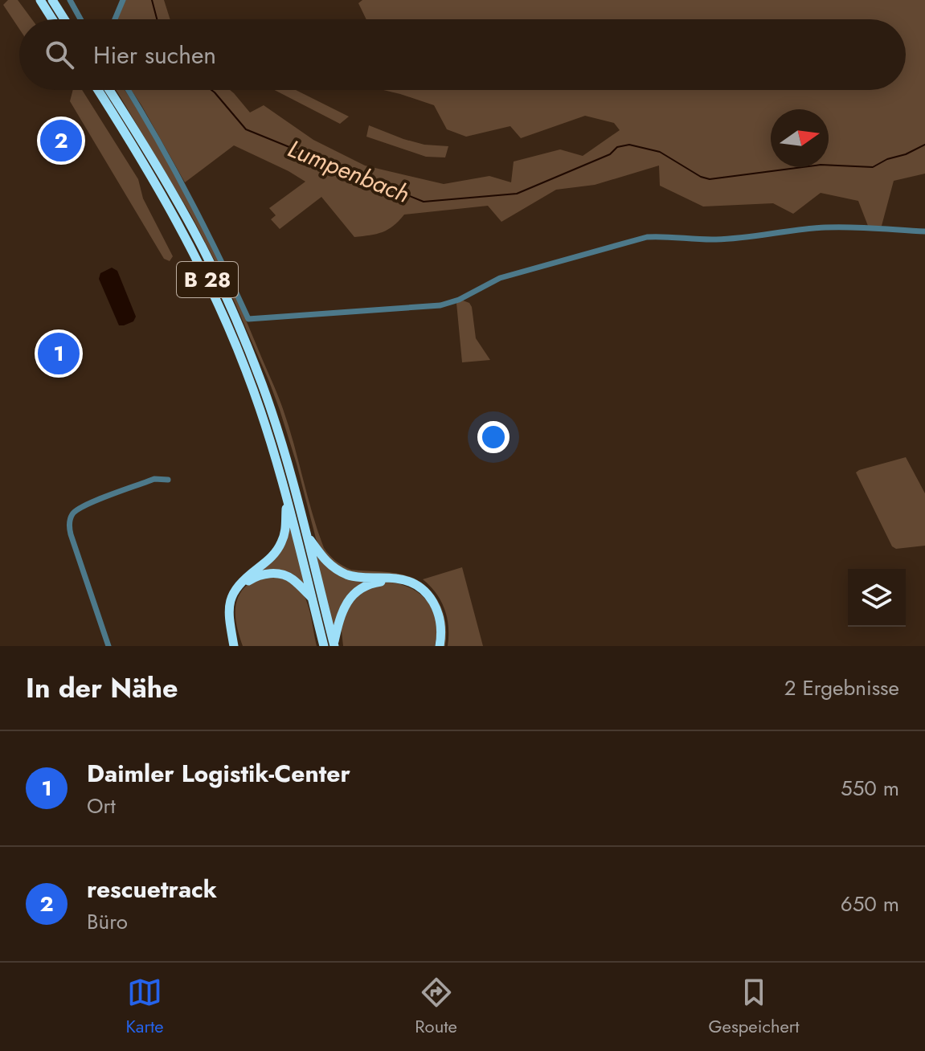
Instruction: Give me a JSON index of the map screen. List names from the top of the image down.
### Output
{
  "streets": {
    "highway": ["B 28"]
  },
  "water": ["Lumpenbach"],
  "north": "right",
  "page": {
    "search": "Hier suchen",
    "pins": ["2", "1"],
    "heading": ["In der Nähe", "2 Ergebnisse"],
    "list": [
      {
        "mark": "1",
        "name": "Daimler Logistik-Center",
        "note": "Ort",
        "value": "550 m"
      },
      {
        "mark": "2",
        "name": "rescuetrack",
        "note": "Büro",
        "value": "650 m"
      }
    ],
    "nav": ["Karte", "Route", "Gespeichert"]
  }
}
